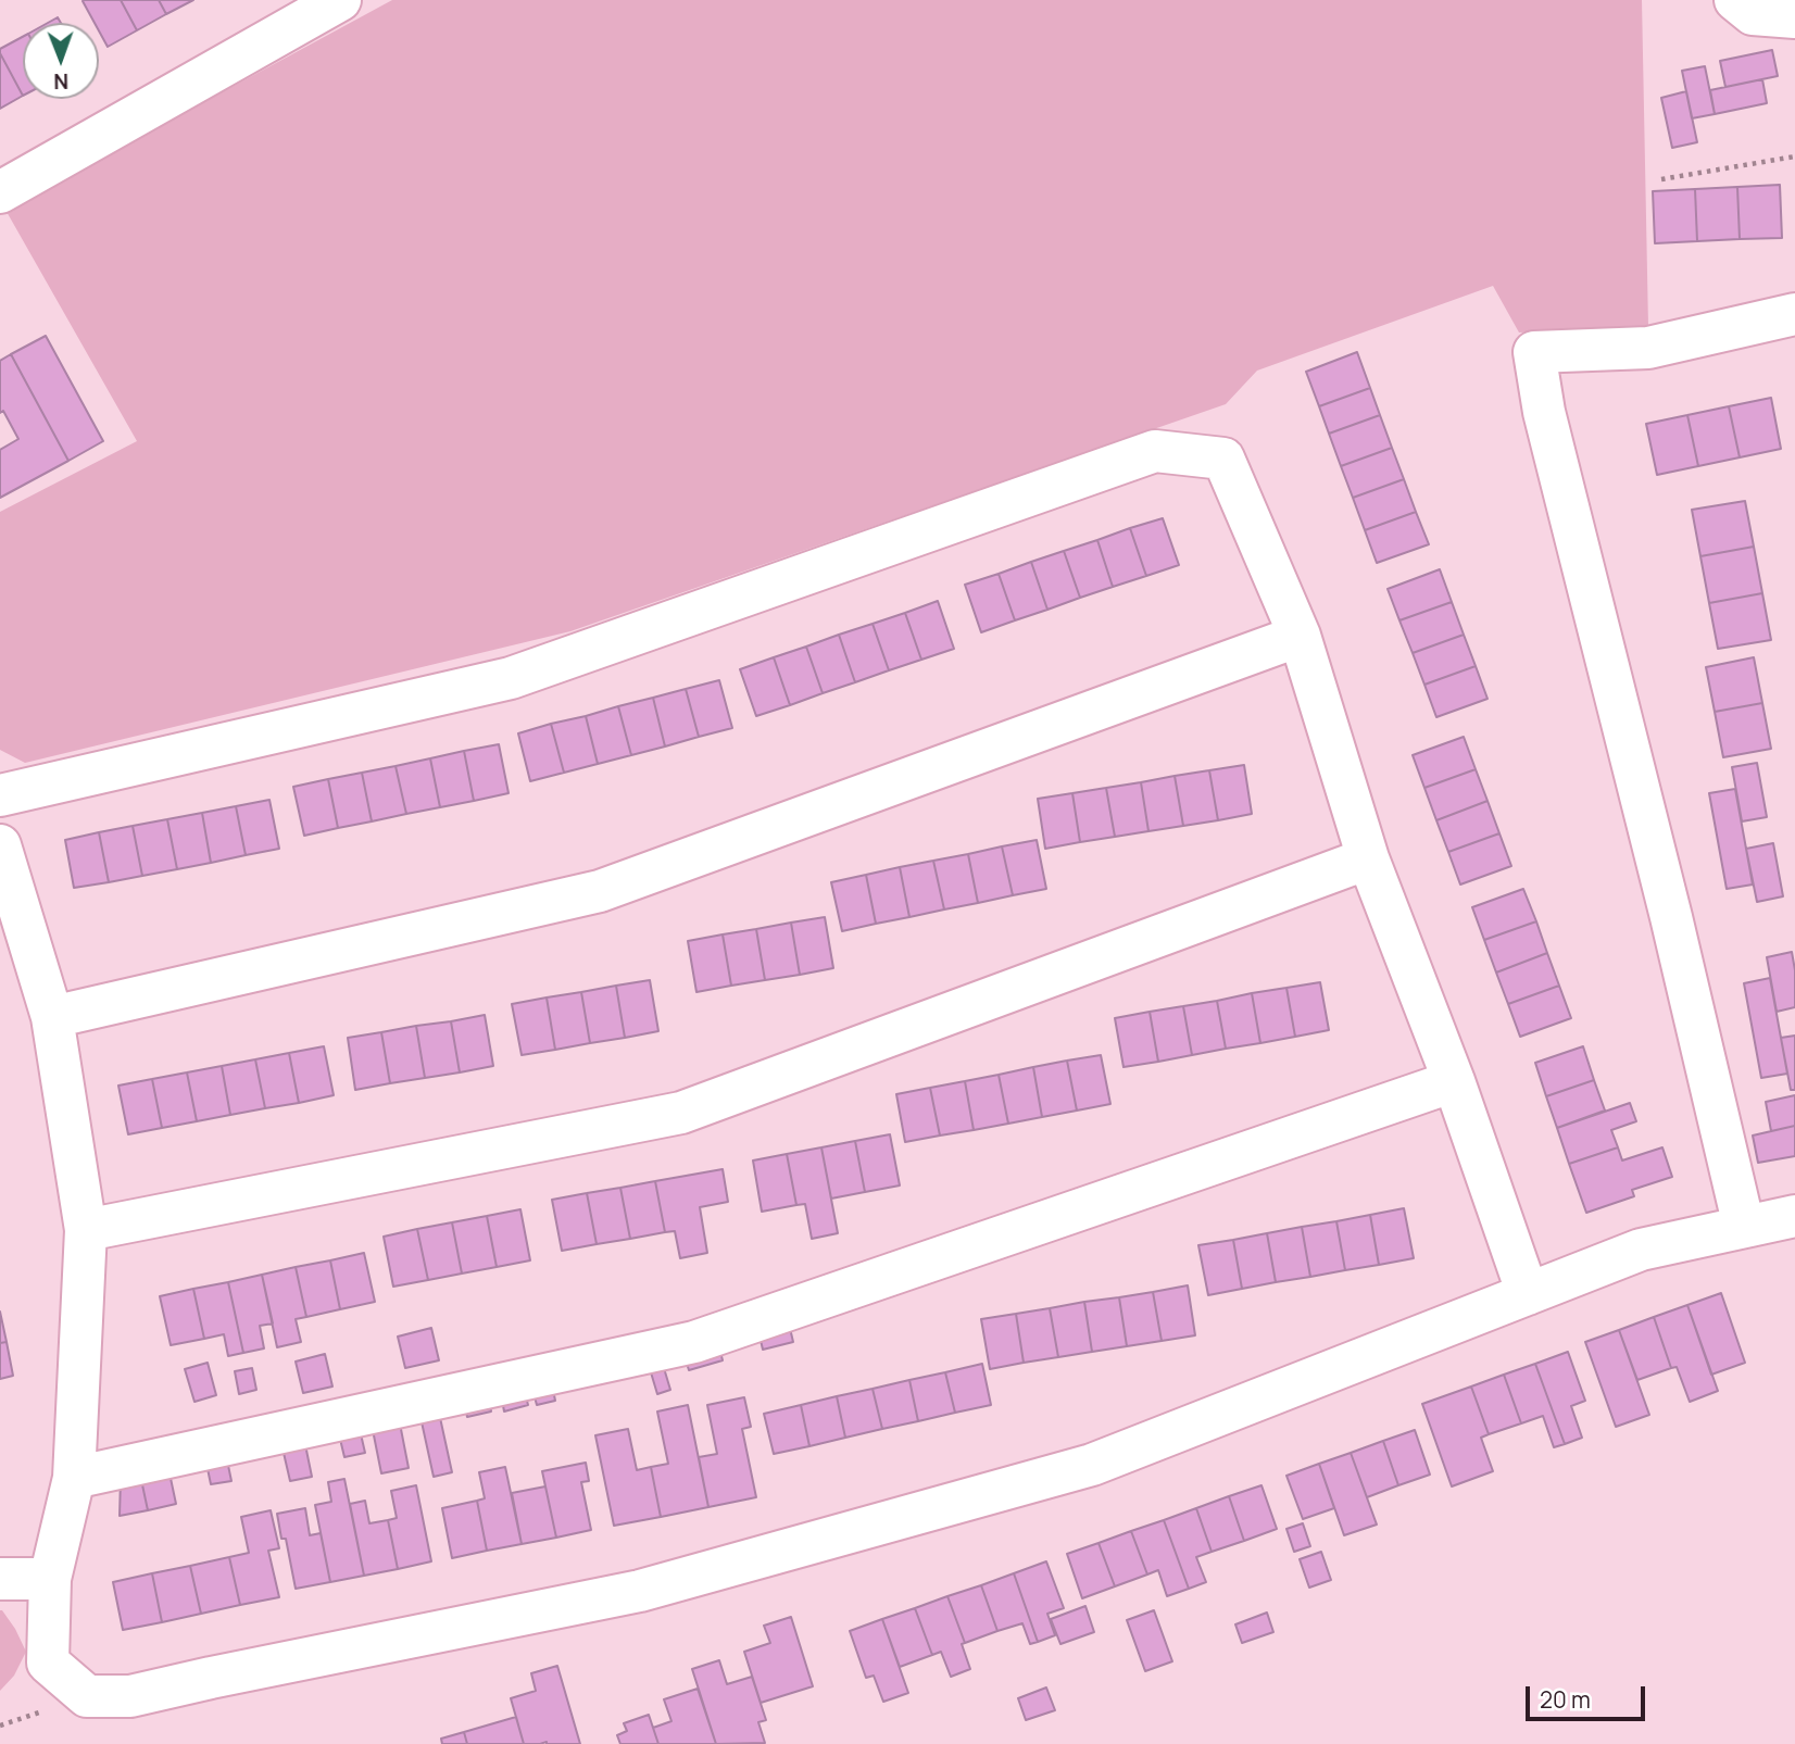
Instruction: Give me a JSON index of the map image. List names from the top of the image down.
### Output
{
  "scale_bar": "20 m",
  "north": "bottom"
}
